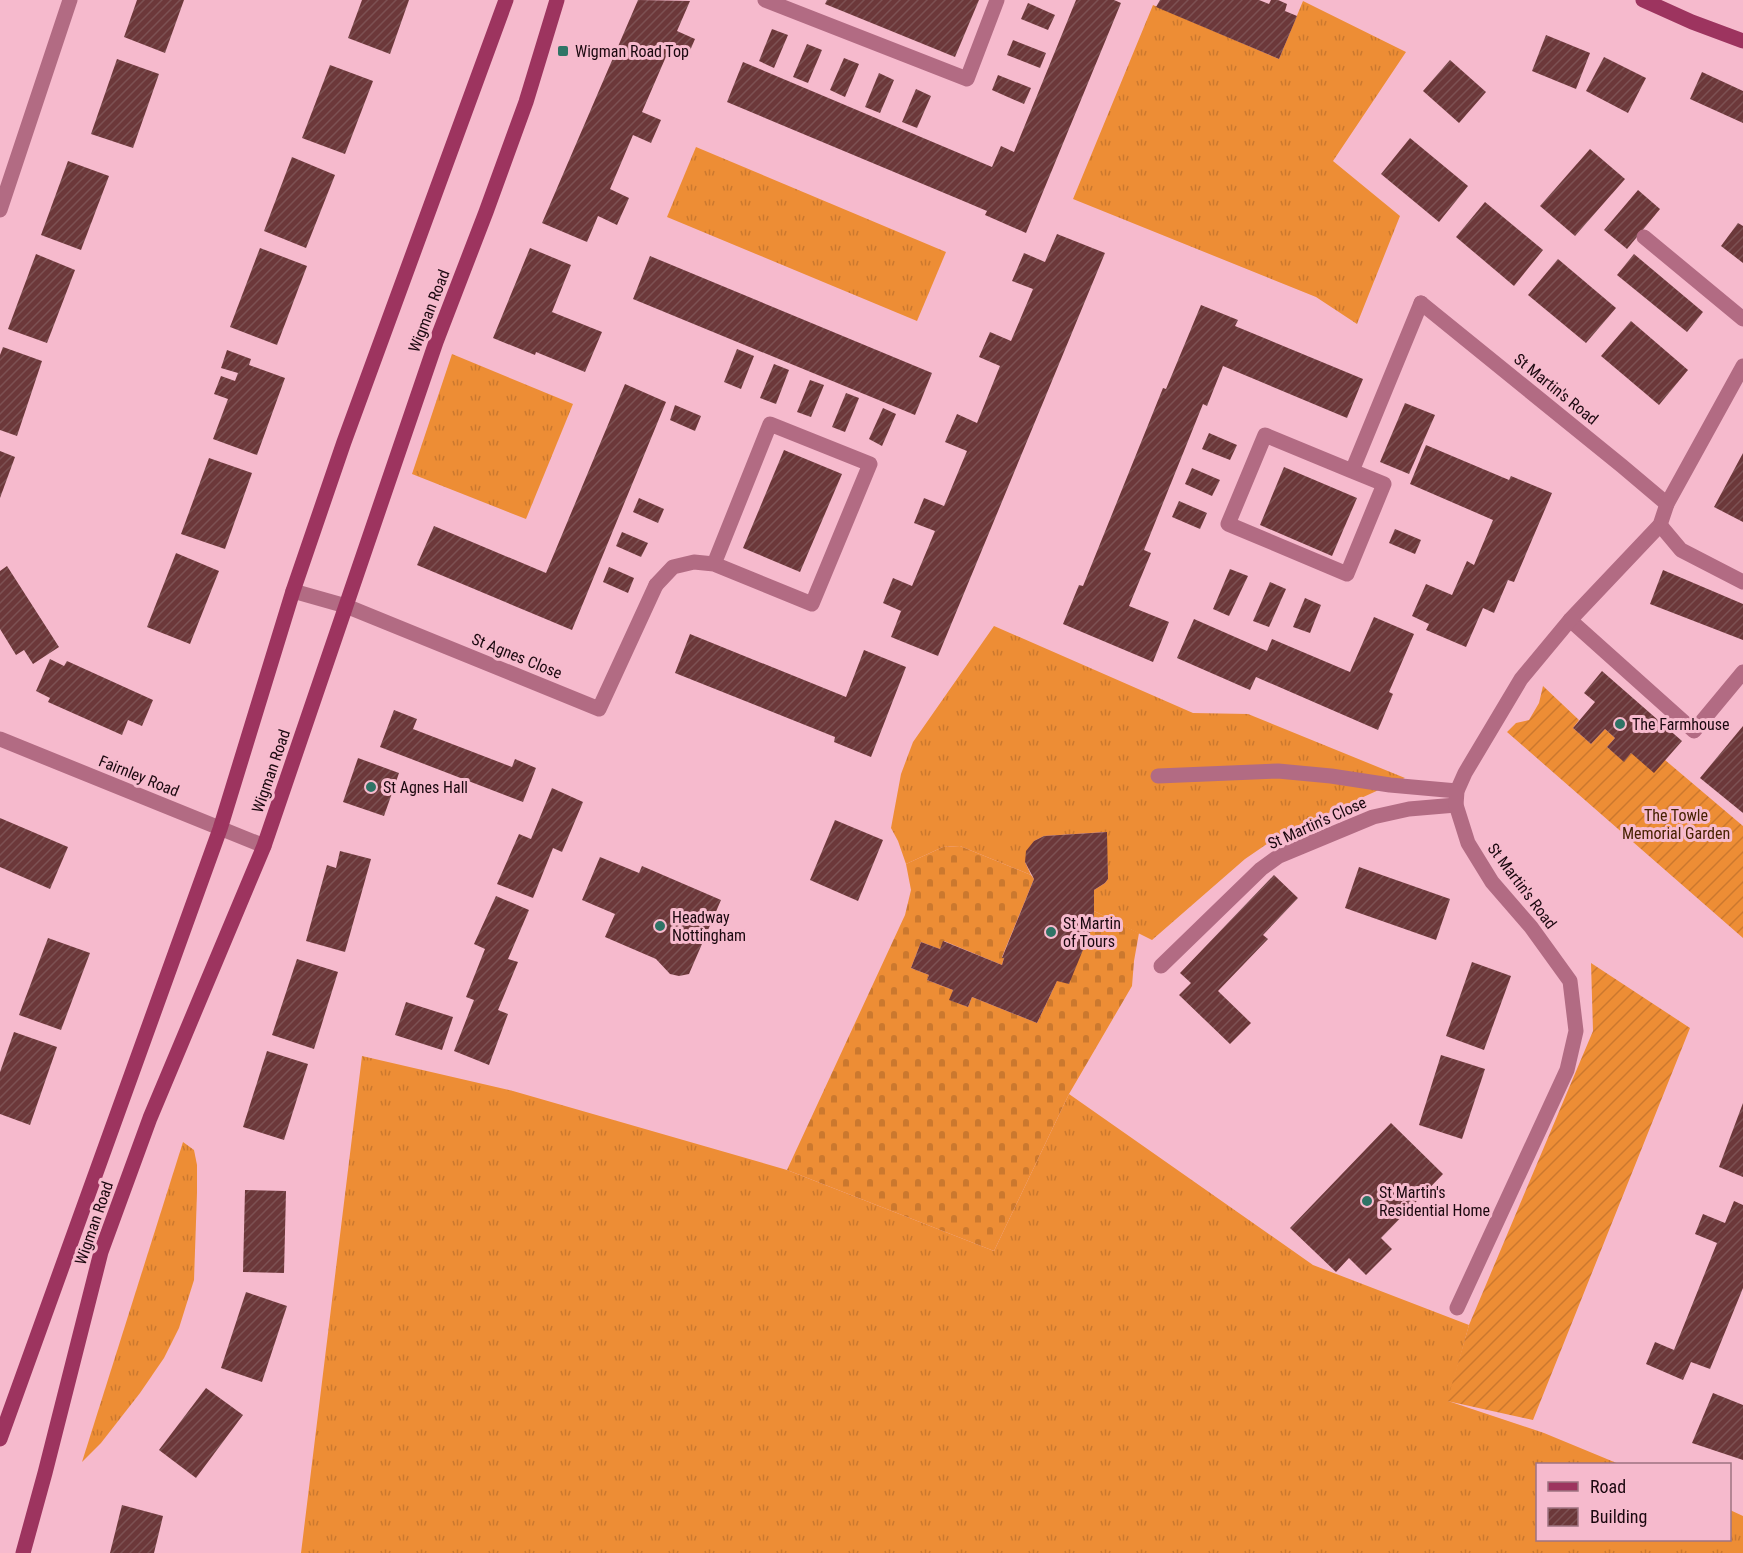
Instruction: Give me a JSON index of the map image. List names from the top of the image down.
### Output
{
  "streets": {
    "street": [
      "Wigman Road",
      "St Martin's Road",
      "St Agnes Close",
      "Fairnley Road",
      "St Martin's Close"
    ]
  },
  "crossings": [
    ["Wigman Road", "St Agnes Close"],
    ["Wigman Road", "Fairnley Road"],
    ["St Martin's Road", "St Martin's Close"]
  ],
  "parks": ["The Towle Memorial Garden"],
  "places": {
    "transit": ["Wigman Road Top"],
    "other": [
      "The Farmhouse",
      "St Agnes Hall",
      "Headway Nottingham",
      "St Martin of Tours",
      "St Martin's Residential Home"
    ]
  },
  "legend": ["Road", "Building"]
}
